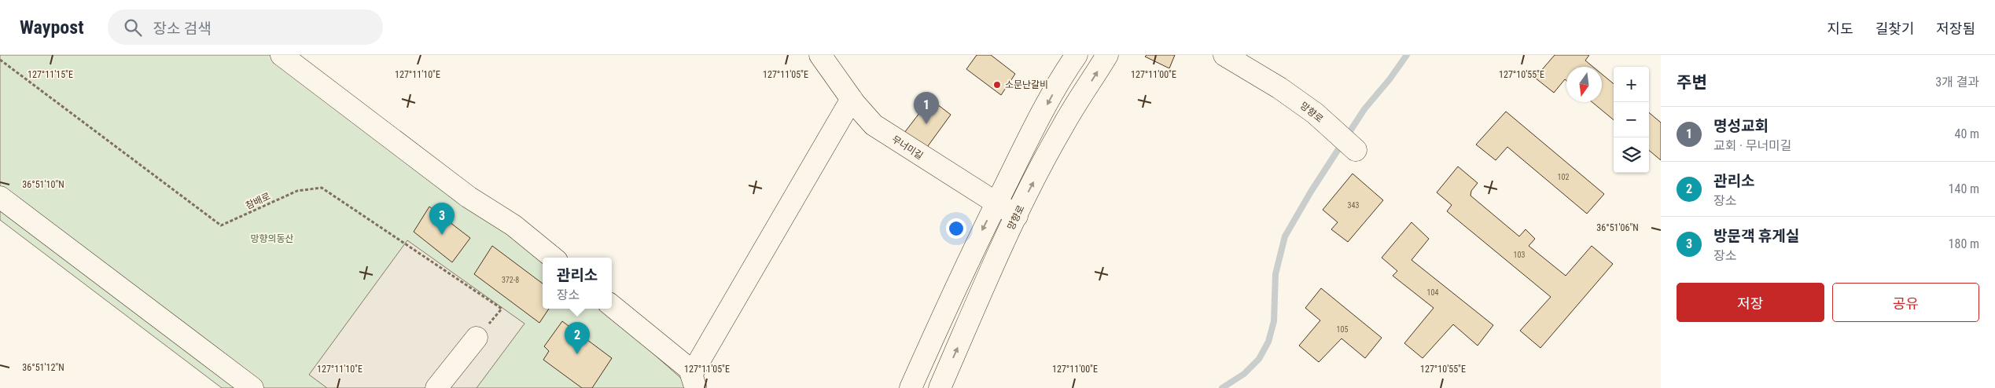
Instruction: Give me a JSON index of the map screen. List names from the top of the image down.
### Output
{
  "streets": {
    "main road": ["망향로", "무너미길"],
    "path": ["참배로"]
  },
  "crossings": [
    ["망향로", "무너미길"]
  ],
  "parks": ["망향의동산"],
  "places": ["소문난갈비"],
  "house_numbers": [
    "102",
    "343",
    "103",
    "372-8",
    "104",
    "105"
  ],
  "north": "bottom",
  "page": {
    "header": "Waypost",
    "search": "장소 검색",
    "nav": ["지도", "길찾기", "저장됨"],
    "heading": ["주변", "3개 결과"],
    "map_buttons": ["+", "−"],
    "pins": ["1", "3", "2"],
    "list": [
      {
        "mark": "1",
        "name": "명성교회",
        "note": "교회 · 무너미길",
        "value": "40 m"
      },
      {
        "mark": "2",
        "name": "관리소",
        "note": "장소",
        "value": "140 m"
      },
      {
        "mark": "3",
        "name": "방문객 휴게실",
        "note": "장소",
        "value": "180 m"
      }
    ],
    "popup": ["관리소", "장소"],
    "buttons": ["저장", "공유"]
  },
  "coordinates": [
    "127°11'15\"E",
    "127°11'10\"E",
    "127°11'05\"E",
    "127°11'00\"E",
    "127°10'55\"E",
    "36°51'10\"N",
    "36°51'06\"N",
    "36°51'12\"N"
  ]
}
